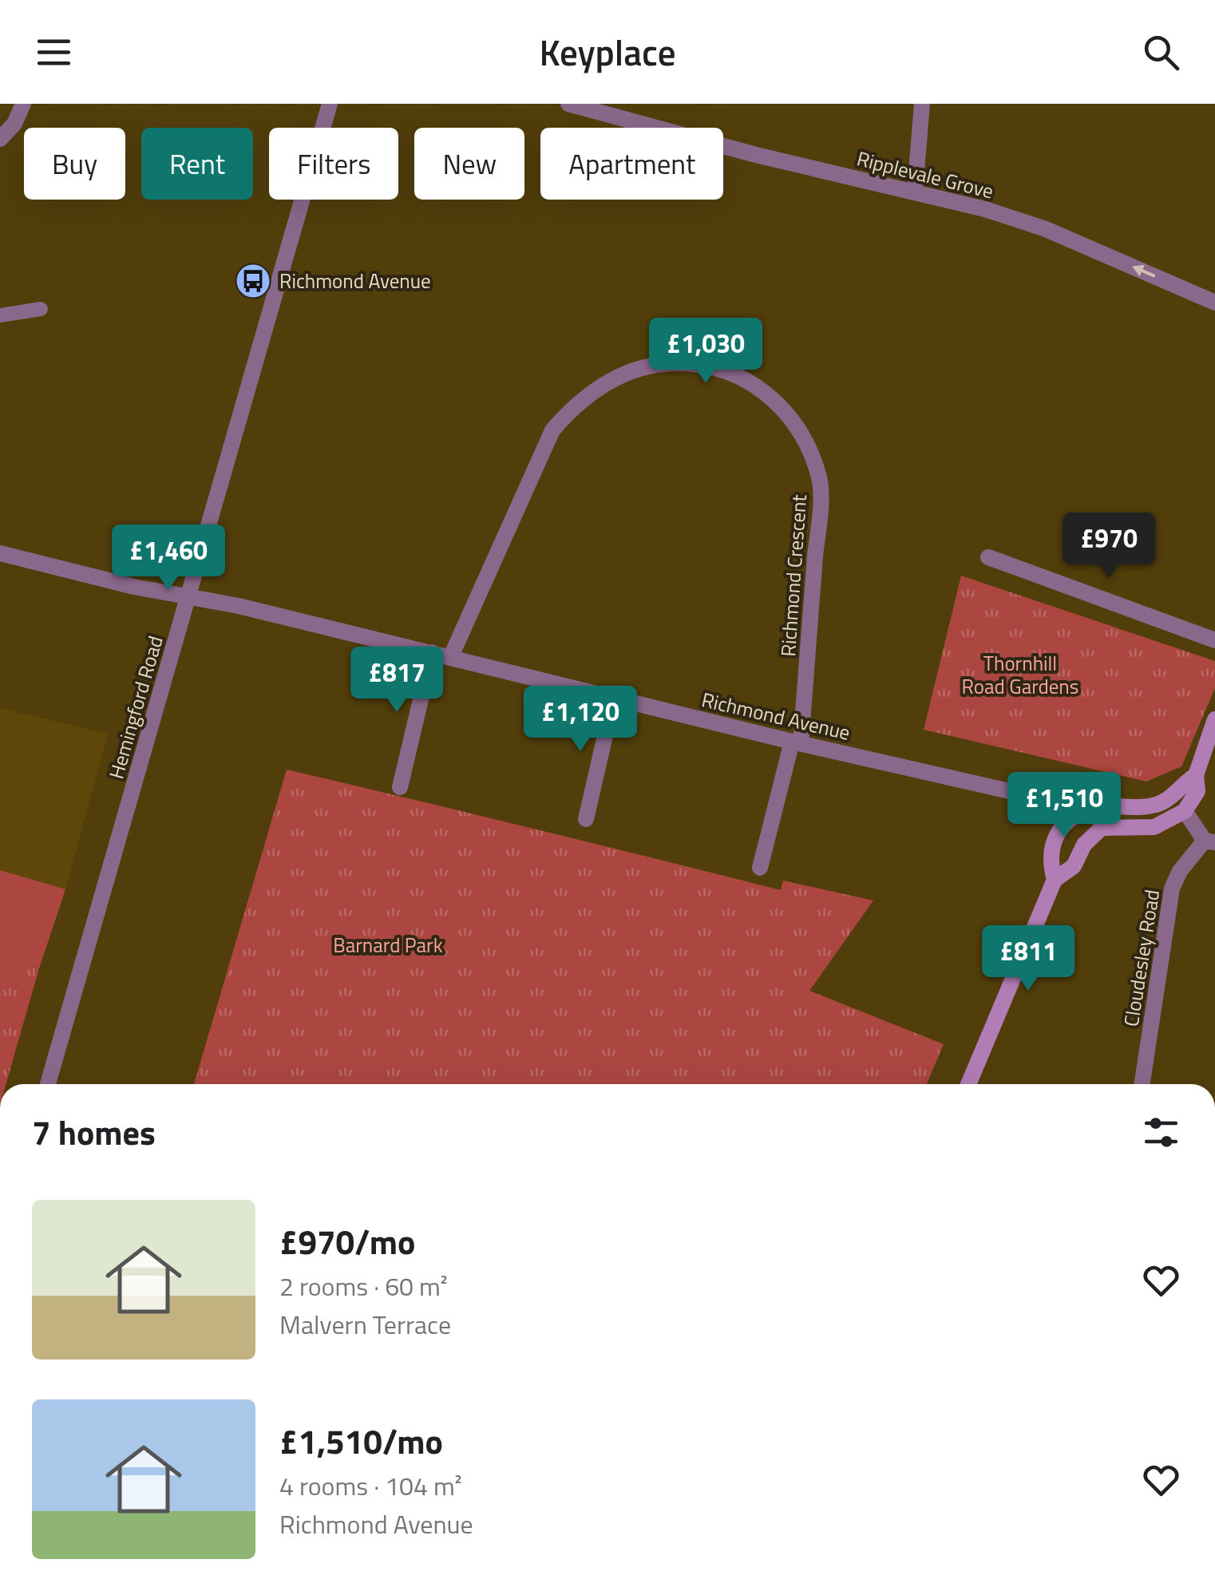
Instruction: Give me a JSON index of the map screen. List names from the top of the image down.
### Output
{
  "streets": {
    "street": [
      "Ripplevale Grove",
      "Richmond Crescent",
      "Hemingford Road",
      "Richmond Avenue",
      "Cloudesley Road"
    ]
  },
  "crossings": [
    ["Richmond Crescent", "Richmond Avenue"],
    ["Hemingford Road", "Richmond Avenue"]
  ],
  "one_way": ["Ripplevale Grove"],
  "parks": ["Thornhill Road Gardens", "Barnard Park"],
  "places": {
    "bus stop": ["Richmond Avenue"]
  },
  "page": {
    "header": "Keyplace",
    "chip": [
      "Buy",
      "Rent",
      "Filters",
      "New",
      "Apartment"
    ],
    "price": [
      "£1,030",
      "£970",
      "£1,460",
      "£817",
      "£1,120",
      "£1,510",
      "£811"
    ],
    "heading": "7 homes",
    "list": [
      {
        "name": "£970/mo",
        "note": "2 rooms · 60 m² · Malvern Terrace"
      },
      {
        "name": "£1,510/mo",
        "note": "4 rooms · 104 m² · Richmond Avenue"
      }
    ]
  }
}
